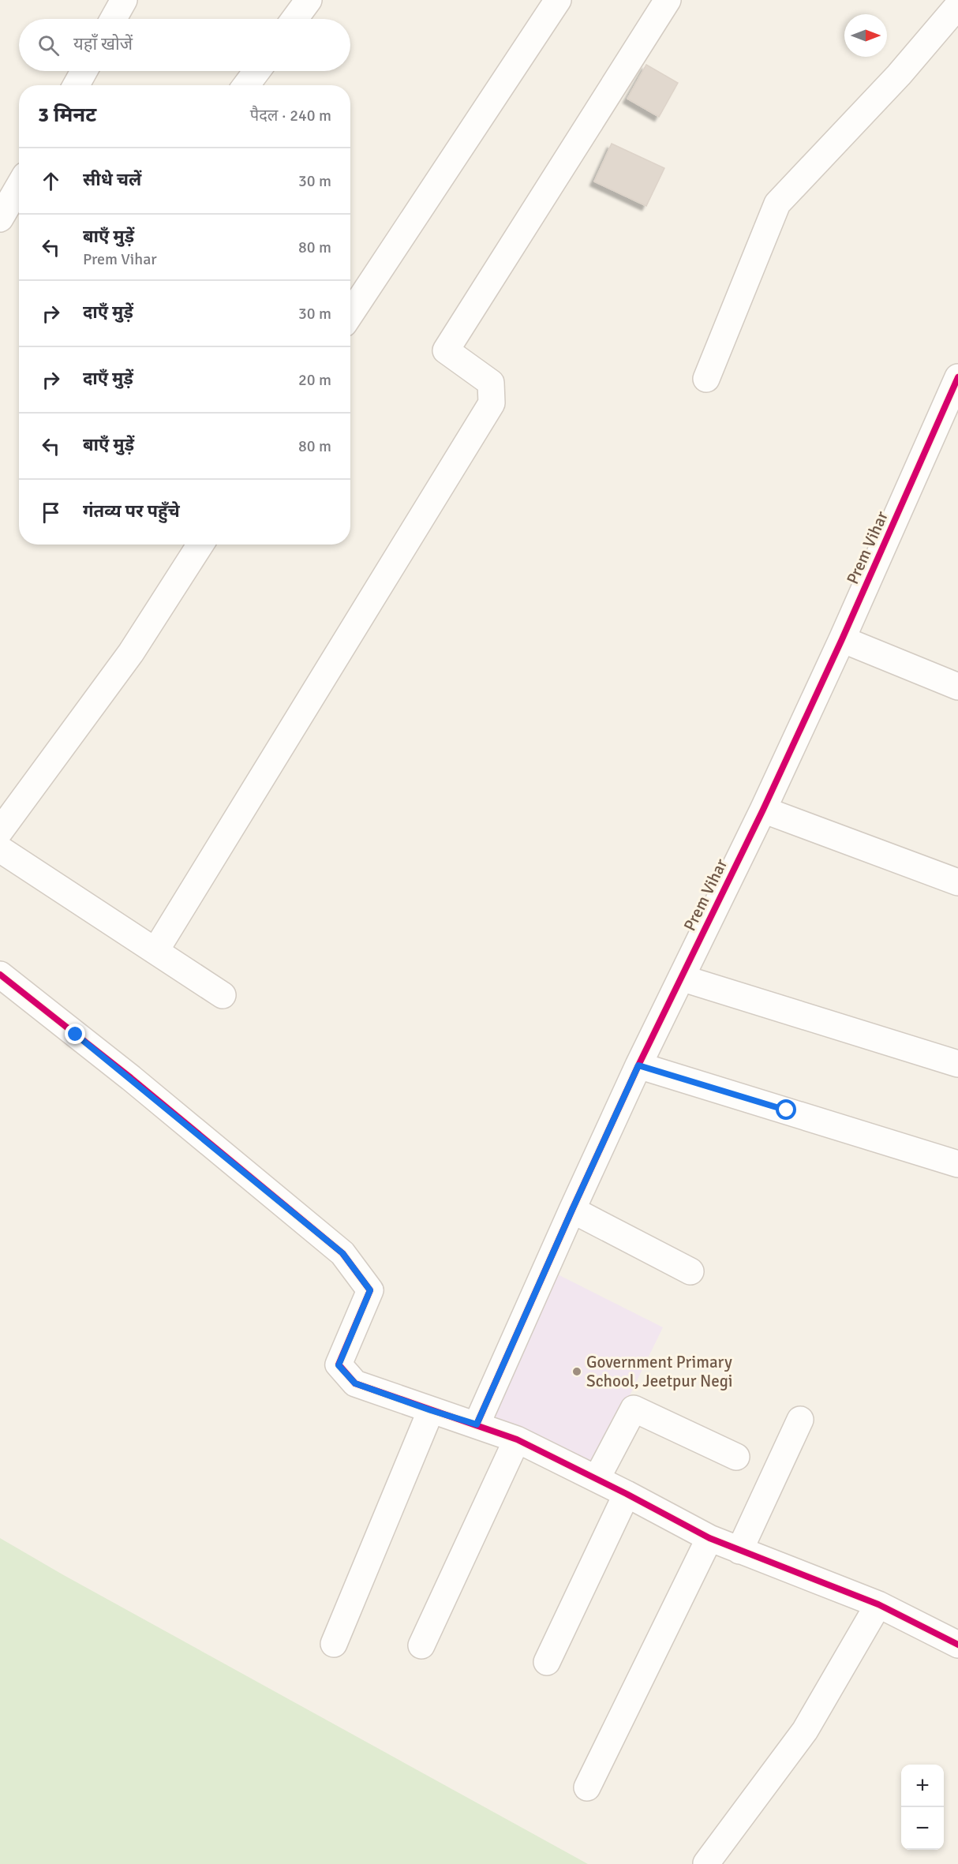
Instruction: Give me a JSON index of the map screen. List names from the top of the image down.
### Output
{
  "streets": {
    "street": ["Prem Vihar"]
  },
  "places": ["Government Primary School, Jeetpur Negi"],
  "north": "right",
  "page": {
    "search": "यहाँ खोजें",
    "heading": ["3 मिनट", "पैदल · 240 m"],
    "list": [
      ["सीधे चलें", "30 m"],
      ["बाएँ मुड़ें", "Prem Vihar", "80 m"],
      ["दाएँ मुड़ें", "30 m"],
      ["दाएँ मुड़ें", "20 m"],
      ["बाएँ मुड़ें", "80 m"],
      "गंतव्य पर पहुँचे"
    ],
    "map_buttons": ["+", "−"]
  }
}
